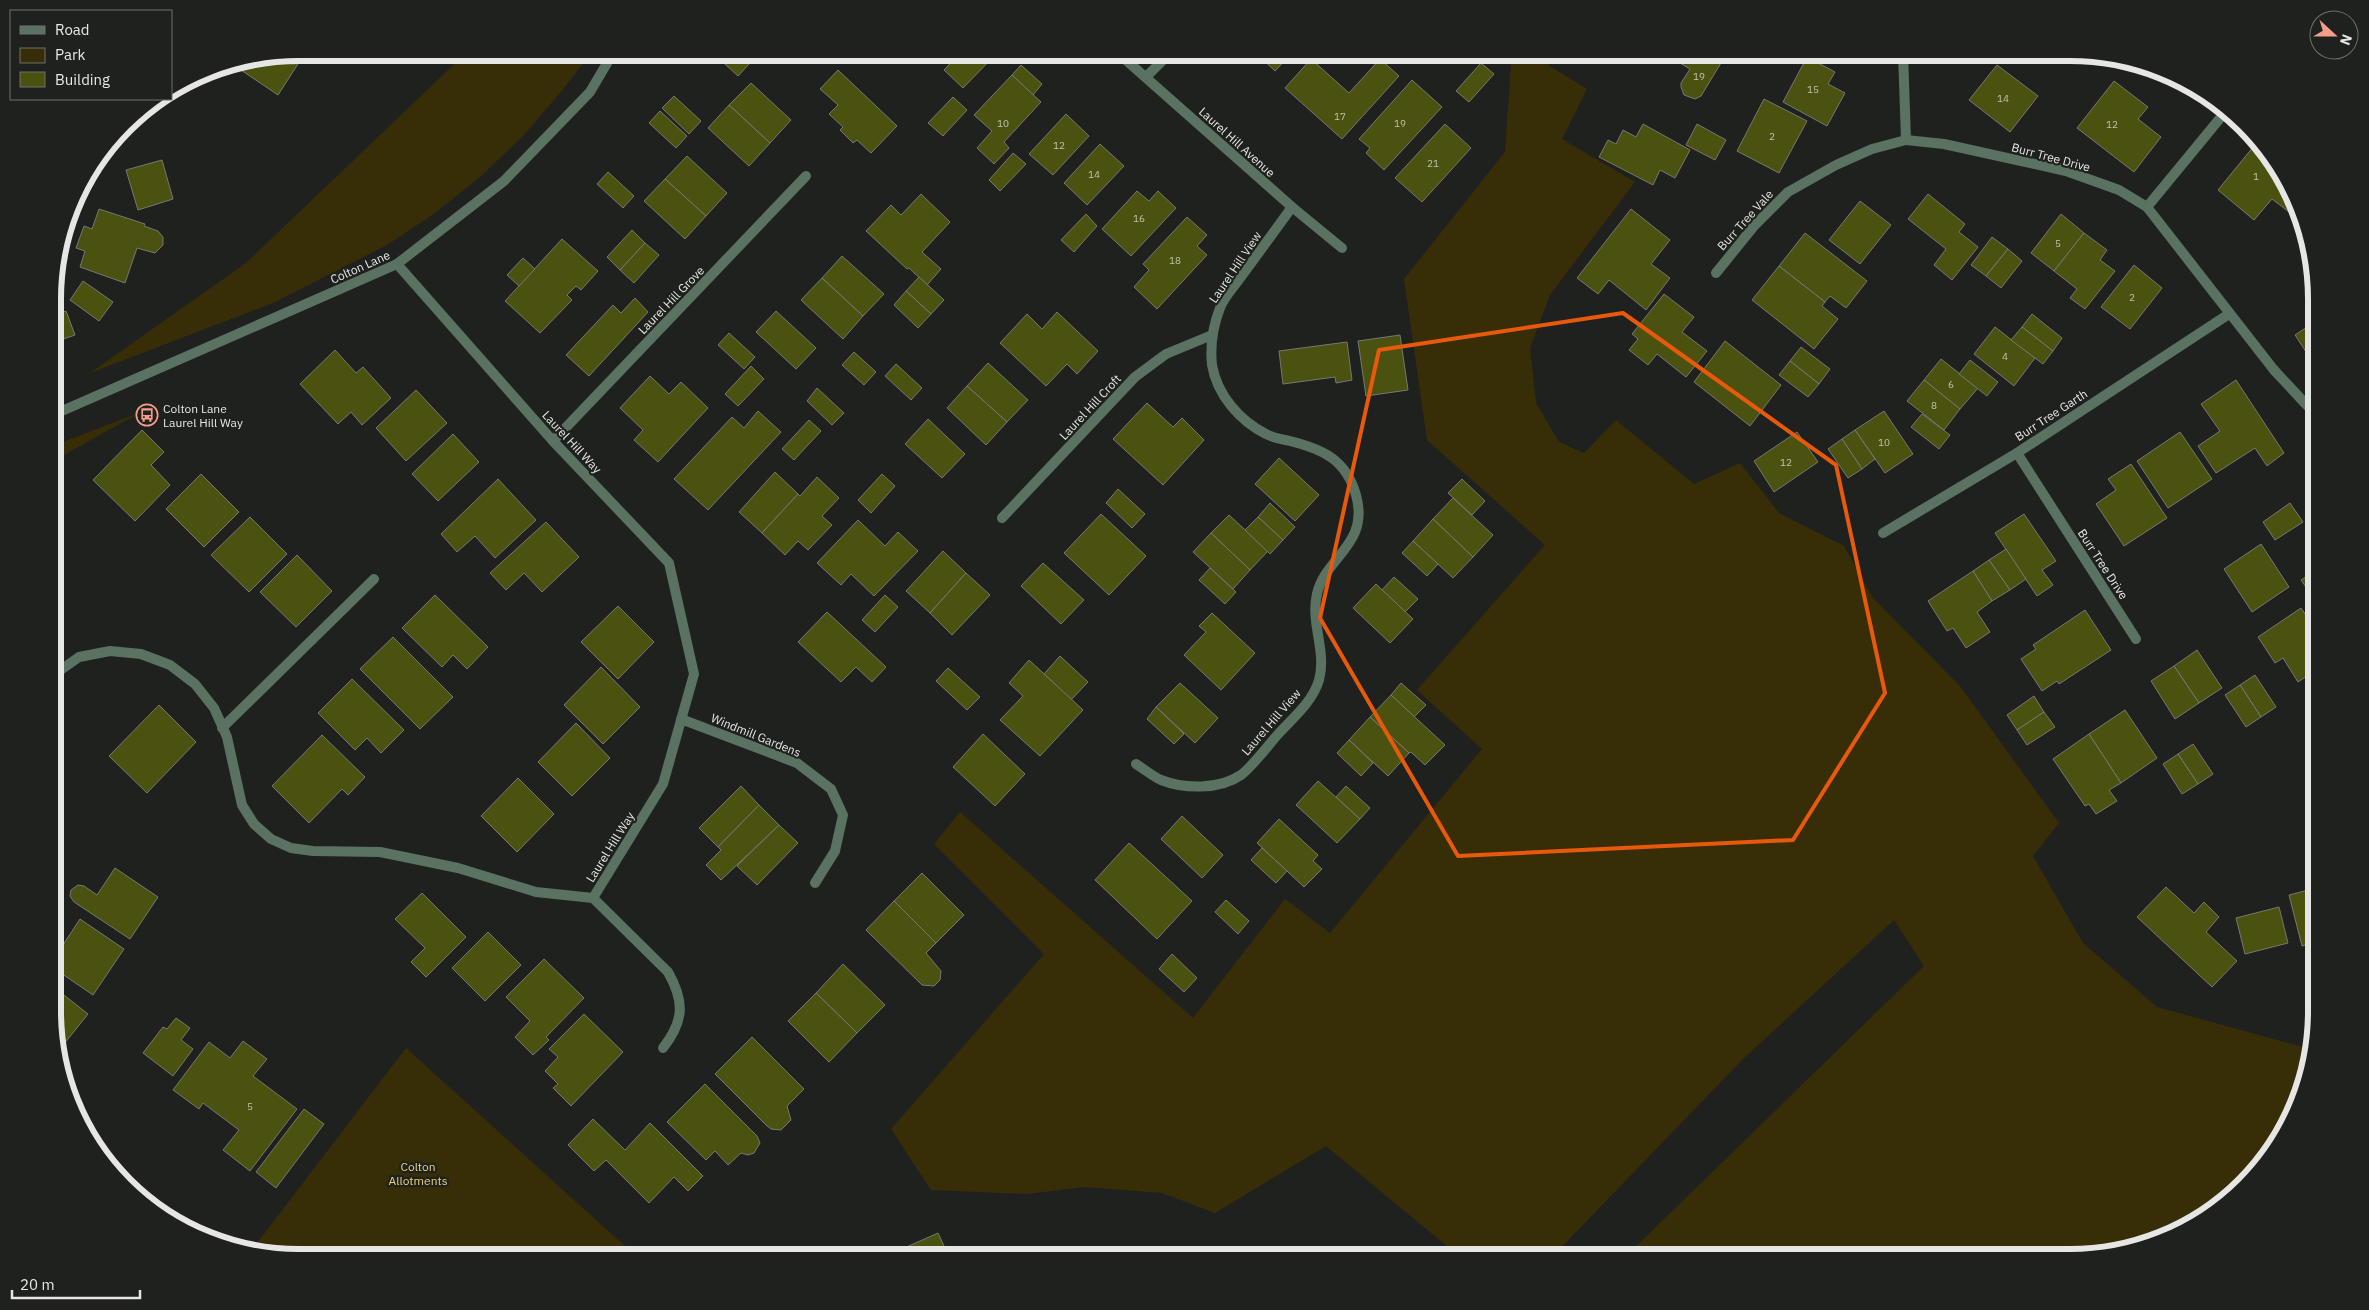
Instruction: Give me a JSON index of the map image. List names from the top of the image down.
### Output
{
  "streets": {
    "street": [
      "Laurel Hill Avenue",
      "Burr Tree Drive",
      "Burr Tree Vale",
      "Colton Lane",
      "Laurel Hill View",
      "Laurel Hill Grove",
      "Laurel Hill Croft",
      "Burr Tree Garth",
      "Laurel Hill Way",
      "Windmill Gardens"
    ]
  },
  "crossings": [
    ["Laurel Hill Avenue", "Laurel Hill View"],
    ["Burr Tree Drive", "Burr Tree Vale"],
    ["Burr Tree Drive", "Burr Tree Garth"],
    ["Colton Lane", "Laurel Hill Way"],
    ["Laurel Hill View", "Laurel Hill Croft"],
    ["Laurel Hill Grove", "Laurel Hill Way"],
    ["Laurel Hill Way", "Windmill Gardens"]
  ],
  "parks": ["Colton Allotments"],
  "places": {
    "bus stop": ["Colton Lane Laurel Hill Way"]
  },
  "house_numbers": [
    "19",
    "15",
    "14",
    "17",
    "10",
    "19",
    "12",
    "2",
    "12",
    "21",
    "14",
    "1",
    "16",
    "5",
    "18",
    "2",
    "4",
    "6",
    "8",
    "10",
    "12",
    "5"
  ],
  "legend": ["Road", "Park", "Building"],
  "scale_bar": "20 m",
  "north": "right"
}
